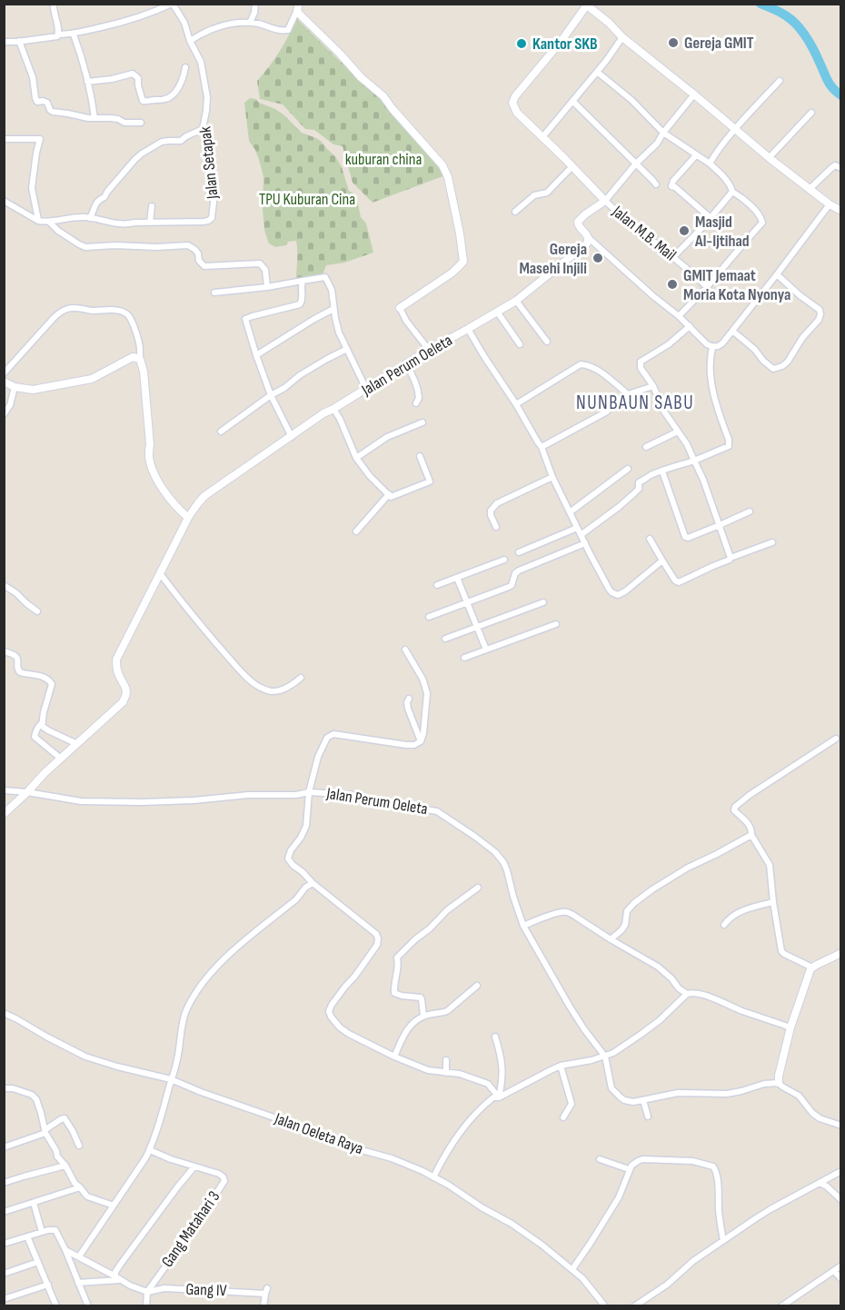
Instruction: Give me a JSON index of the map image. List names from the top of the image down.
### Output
{
  "streets": {
    "street": [
      "Jalan Setapak",
      "Jalan M.B. Mail",
      "Jalan Perum Oeleta",
      "Jalan Oeleta Raya",
      "Gang Matahari 3",
      "Gang IV"
    ]
  },
  "crossings": [
    ["Gang Matahari 3", "Gang IV"]
  ],
  "districts": ["NUNBAUN SABU"],
  "parks": ["kuburan china", "TPU Kuburan Cina"],
  "places": [
    "Gereja GMIT",
    "Kantor SKB",
    "Masjid Al-Ijtihad",
    "Gereja Masehi Injili",
    "GMIT Jemaat Moria Kota Nyonya"
  ]
}
